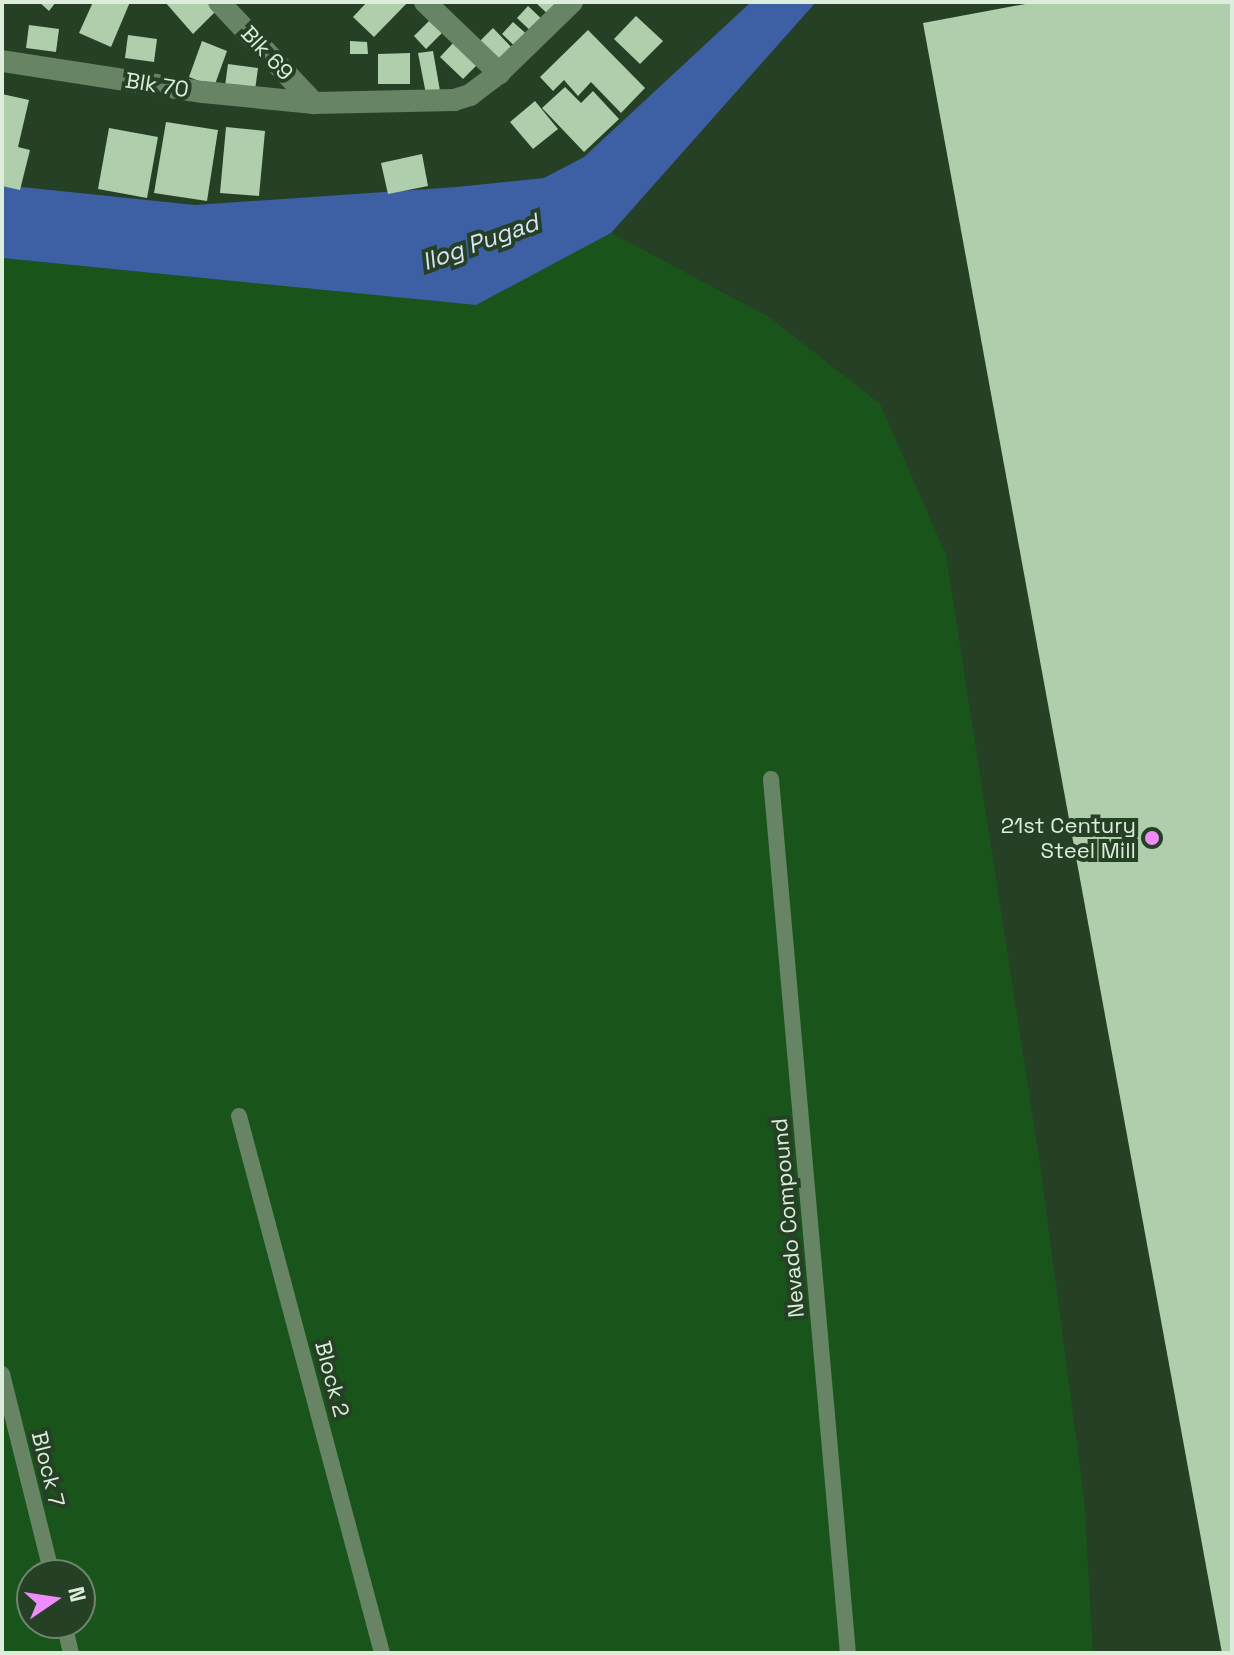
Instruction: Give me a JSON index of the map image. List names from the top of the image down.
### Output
{
  "streets": {
    "street": ["Blk 69", "Blk 70"],
    "lane": ["Nevado Compound", "Block 2", "Block 7"]
  },
  "crossings": [
    ["Blk 69", "Blk 70"]
  ],
  "water": ["Ilog Pugad"],
  "places": ["21st Century Steel Mill"],
  "north": "right"
}
